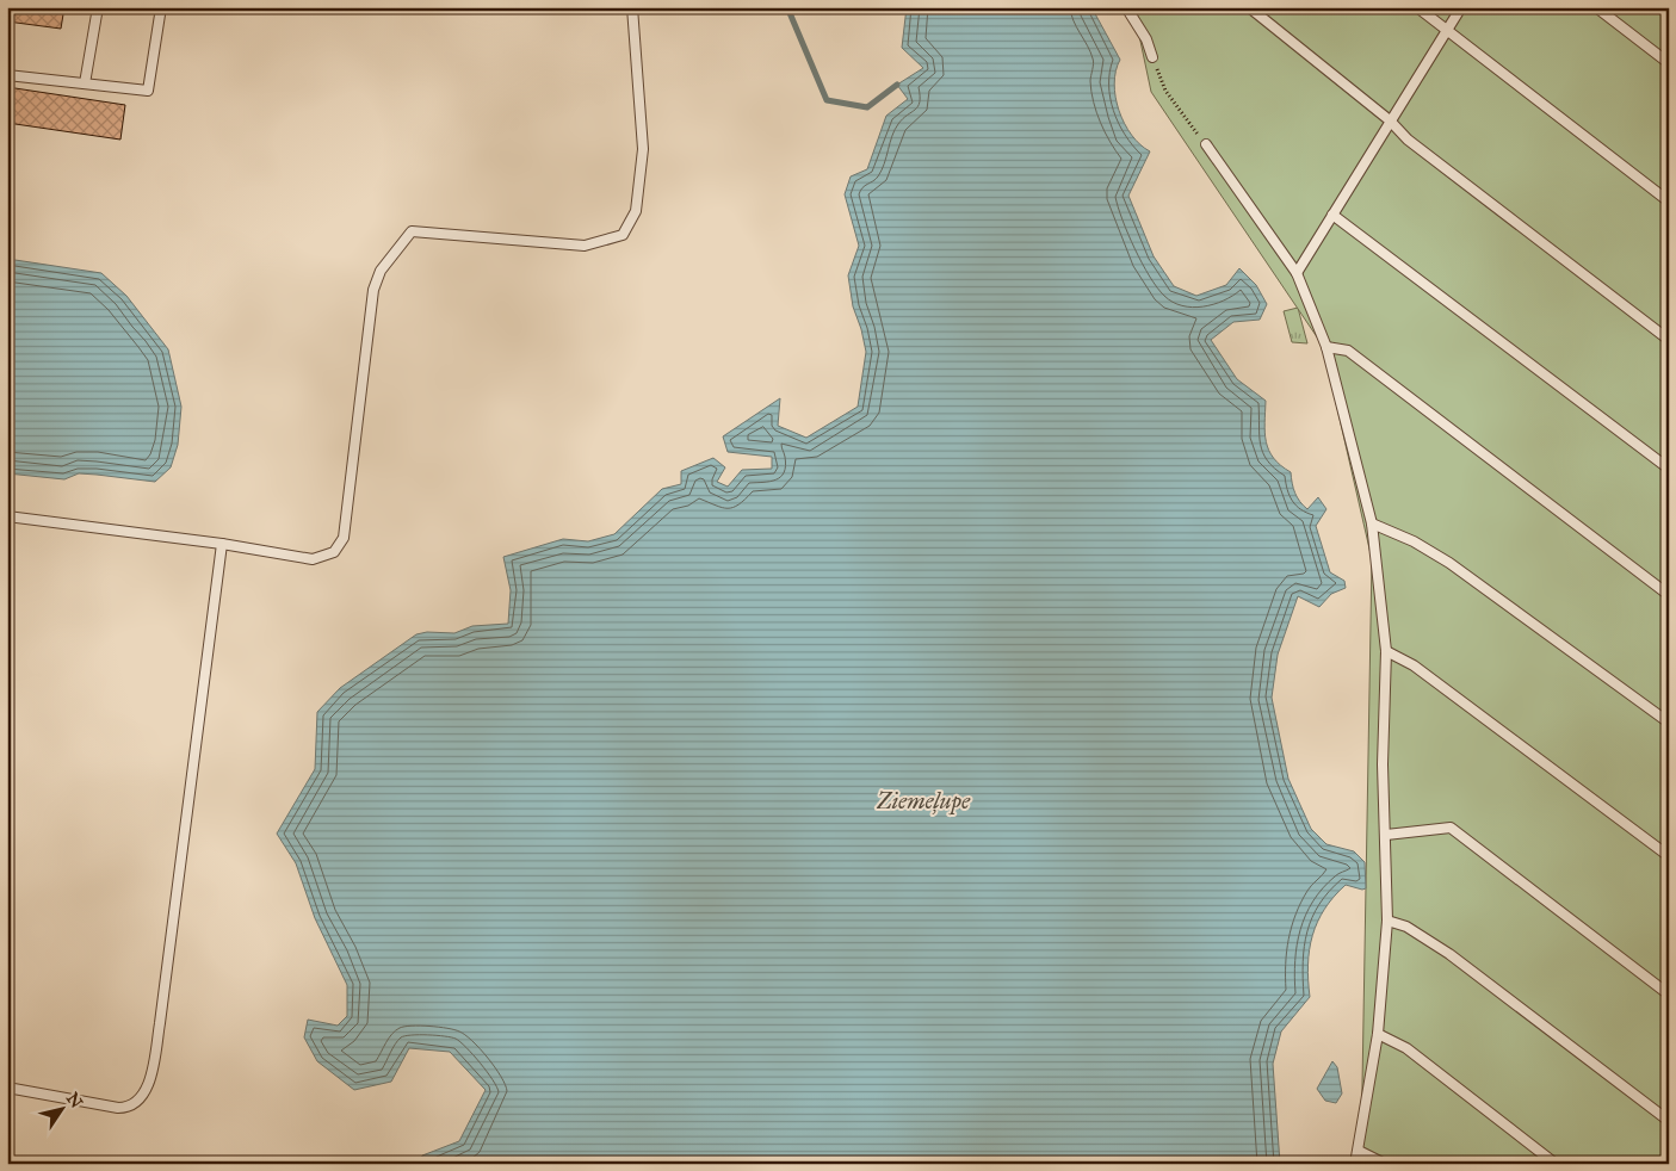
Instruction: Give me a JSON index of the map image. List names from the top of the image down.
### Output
{
  "water": ["Ziemeļupe"],
  "north": "top right"
}
